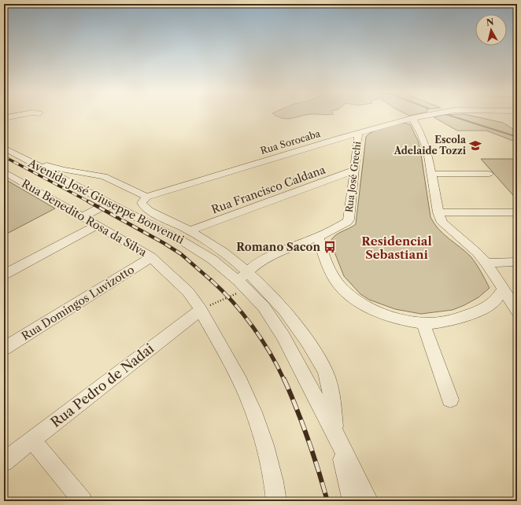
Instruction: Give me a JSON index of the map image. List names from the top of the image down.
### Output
{
  "streets": {
    "street": [
      "Rua Sorocaba",
      "Rua José Grechi",
      "Rua Francisco Caldana",
      "Avenida José Giuseppe Bonventti",
      "Rua Benedito Rosa da Silva",
      "Rua Domingos Luvizotto",
      "Rua Pedro de Nadai"
    ]
  },
  "crossings": [
    ["Rua Sorocaba", "Rua José Grechi"],
    ["Rua Sorocaba", "Avenida José Giuseppe Bonventti"],
    ["Rua José Grechi", "Rua Francisco Caldana"],
    ["Rua Francisco Caldana", "Avenida José Giuseppe Bonventti"],
    ["Rua Benedito Rosa da Silva", "Rua Domingos Luvizotto"],
    ["Rua Benedito Rosa da Silva", "Rua Pedro de Nadai"]
  ],
  "districts": ["Residencial Sebastiani"],
  "places": {
    "school or university": ["Escola Adelaide Tozzi"],
    "bus stop": ["Romano Sacon"]
  },
  "north": "top"
}
